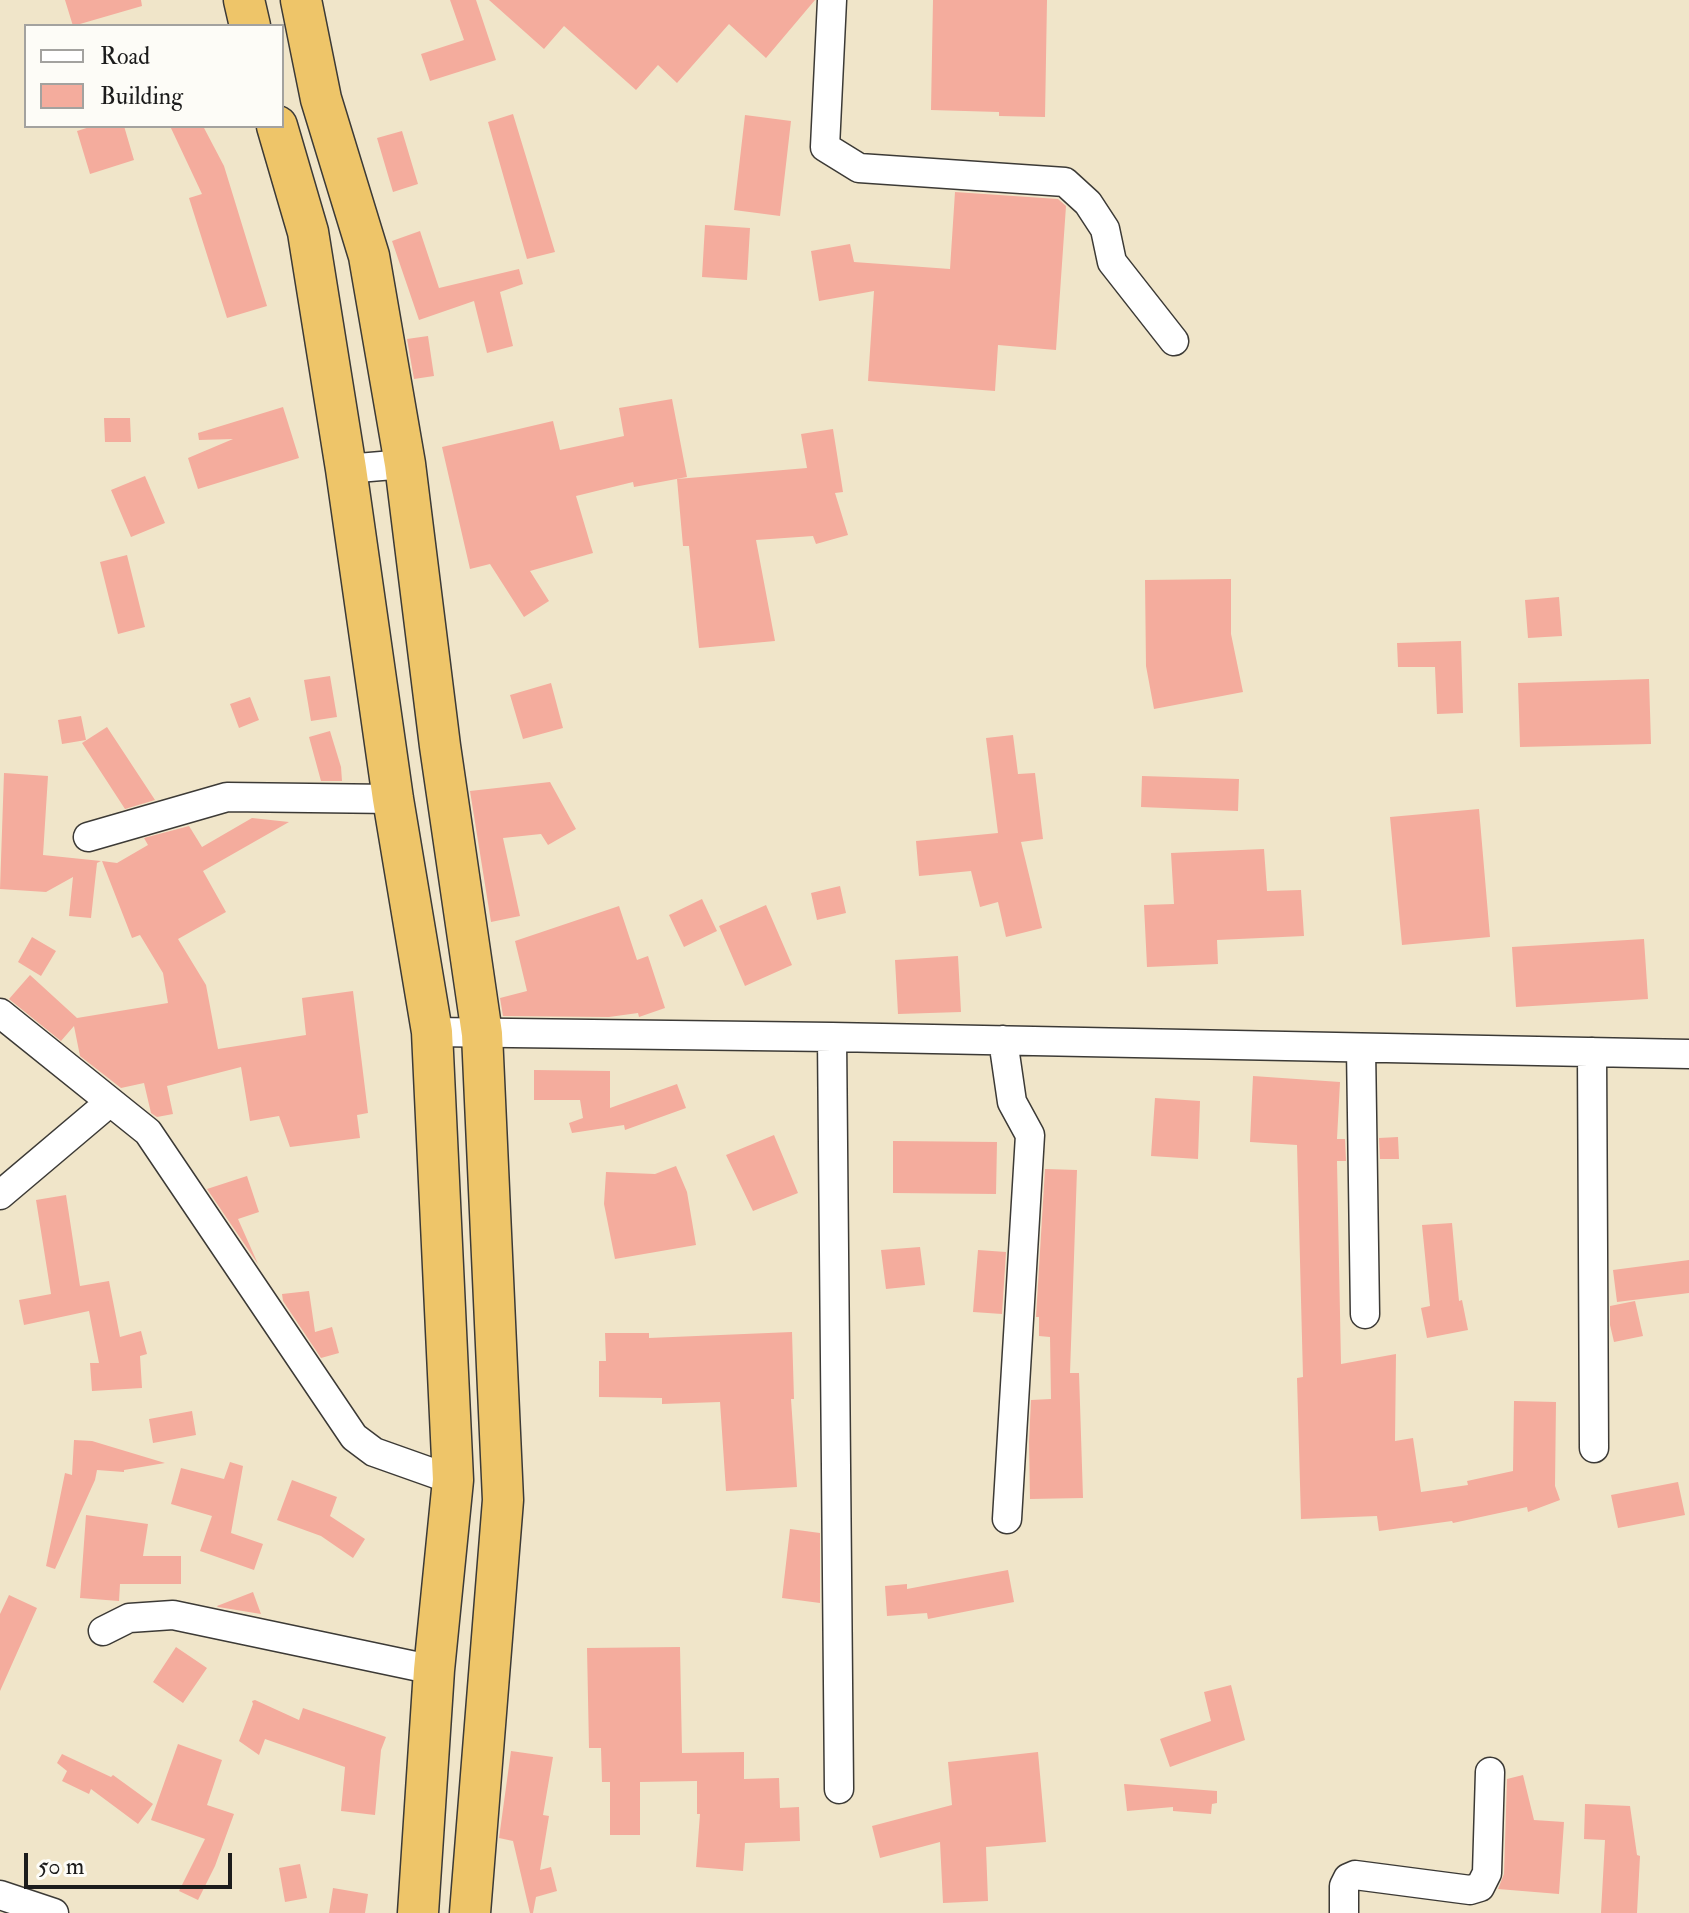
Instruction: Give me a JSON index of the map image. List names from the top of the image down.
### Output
{
  "legend": ["Road", "Building"],
  "scale_bar": "50 m"
}
